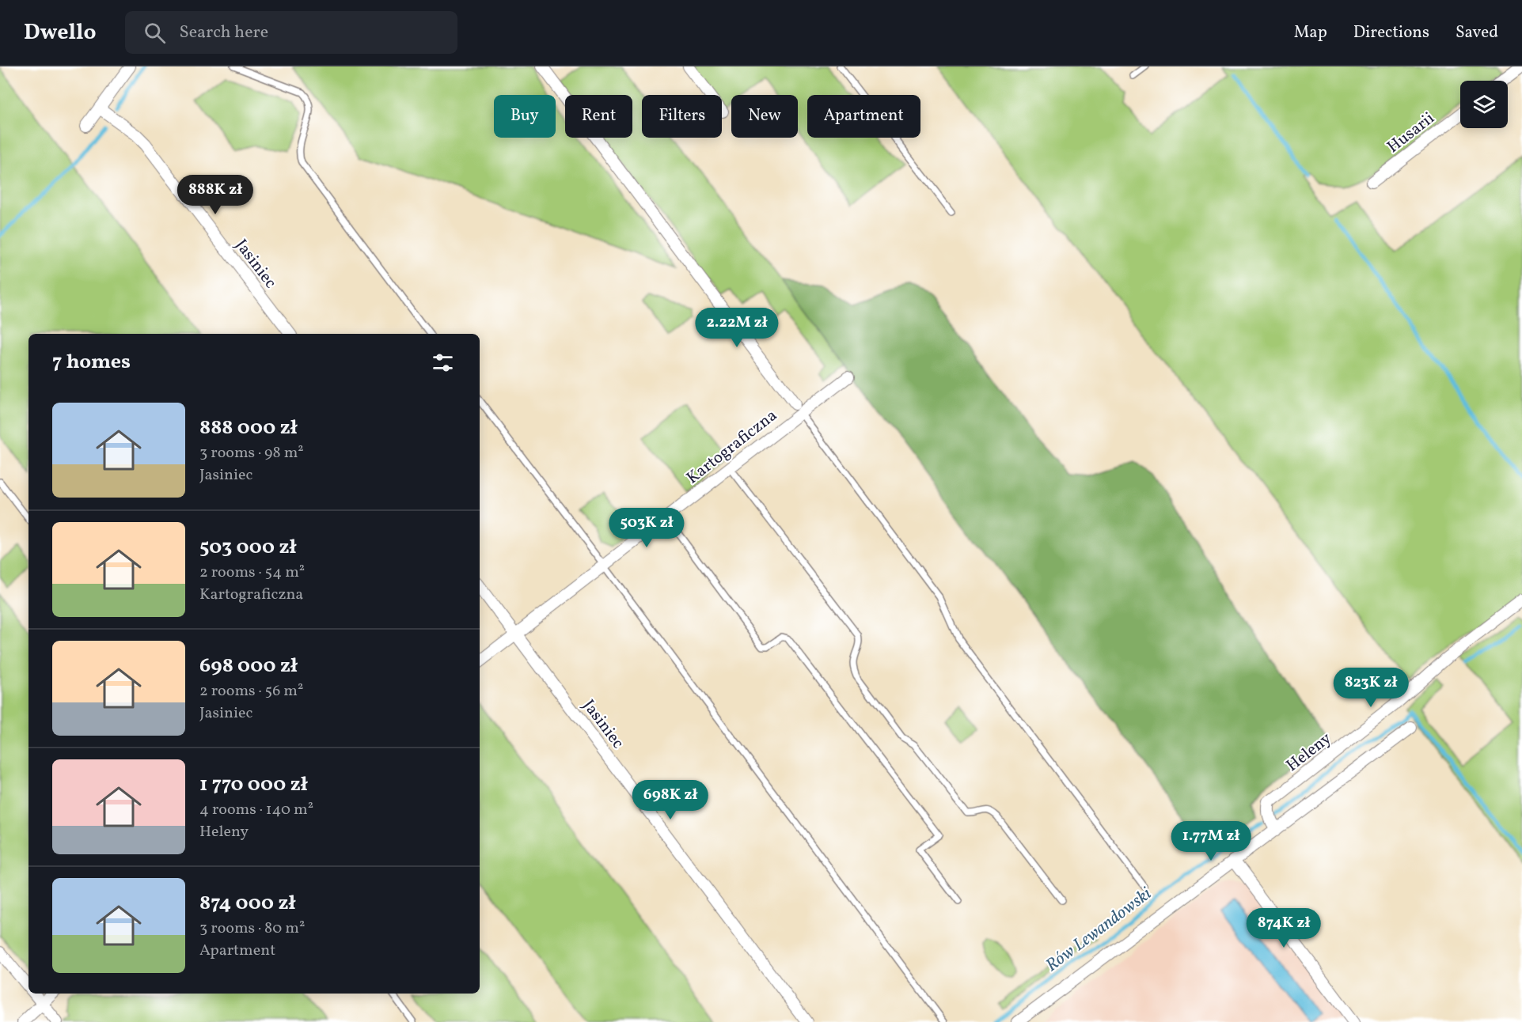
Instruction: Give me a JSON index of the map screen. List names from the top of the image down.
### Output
{
  "streets": {
    "street": [
      "Husarii",
      "Jasiniec",
      "Kartograficzna",
      "Heleny"
    ]
  },
  "crossings": [
    ["Jasiniec", "Kartograficzna"]
  ],
  "water": ["Rów Lewandowski"],
  "page": {
    "header": "Dwello",
    "search": "Search here",
    "nav": ["Map", "Directions", "Saved"],
    "chip": [
      "Buy",
      "Rent",
      "Filters",
      "New",
      "Apartment"
    ],
    "price": [
      "888K zł",
      "2.22M zł",
      "503K zł",
      "823K zł",
      "698K zł",
      "1.77M zł",
      "874K zł"
    ],
    "heading": "7 homes",
    "list": [
      {
        "name": "888 000 zł",
        "note": "3 rooms · 98 m² · Jasiniec"
      },
      {
        "name": "503 000 zł",
        "note": "2 rooms · 54 m² · Kartograficzna"
      },
      {
        "name": "698 000 zł",
        "note": "2 rooms · 56 m² · Jasiniec"
      },
      {
        "name": "1 770 000 zł",
        "note": "4 rooms · 140 m² · Heleny"
      },
      {
        "name": "874 000 zł",
        "note": "3 rooms · 80 m² · Apartment"
      }
    ]
  }
}
